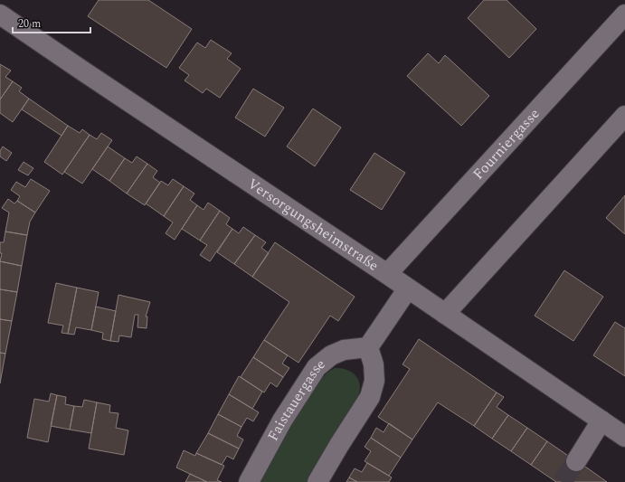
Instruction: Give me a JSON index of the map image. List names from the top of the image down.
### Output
{
  "streets": {
    "street": ["Fourniergasse", "Versorgungsheimstraße", "Faistauergasse"]
  },
  "crossings": [
    ["Fourniergasse", "Versorgungsheimstraße"]
  ],
  "scale_bar": "20 m"
}
